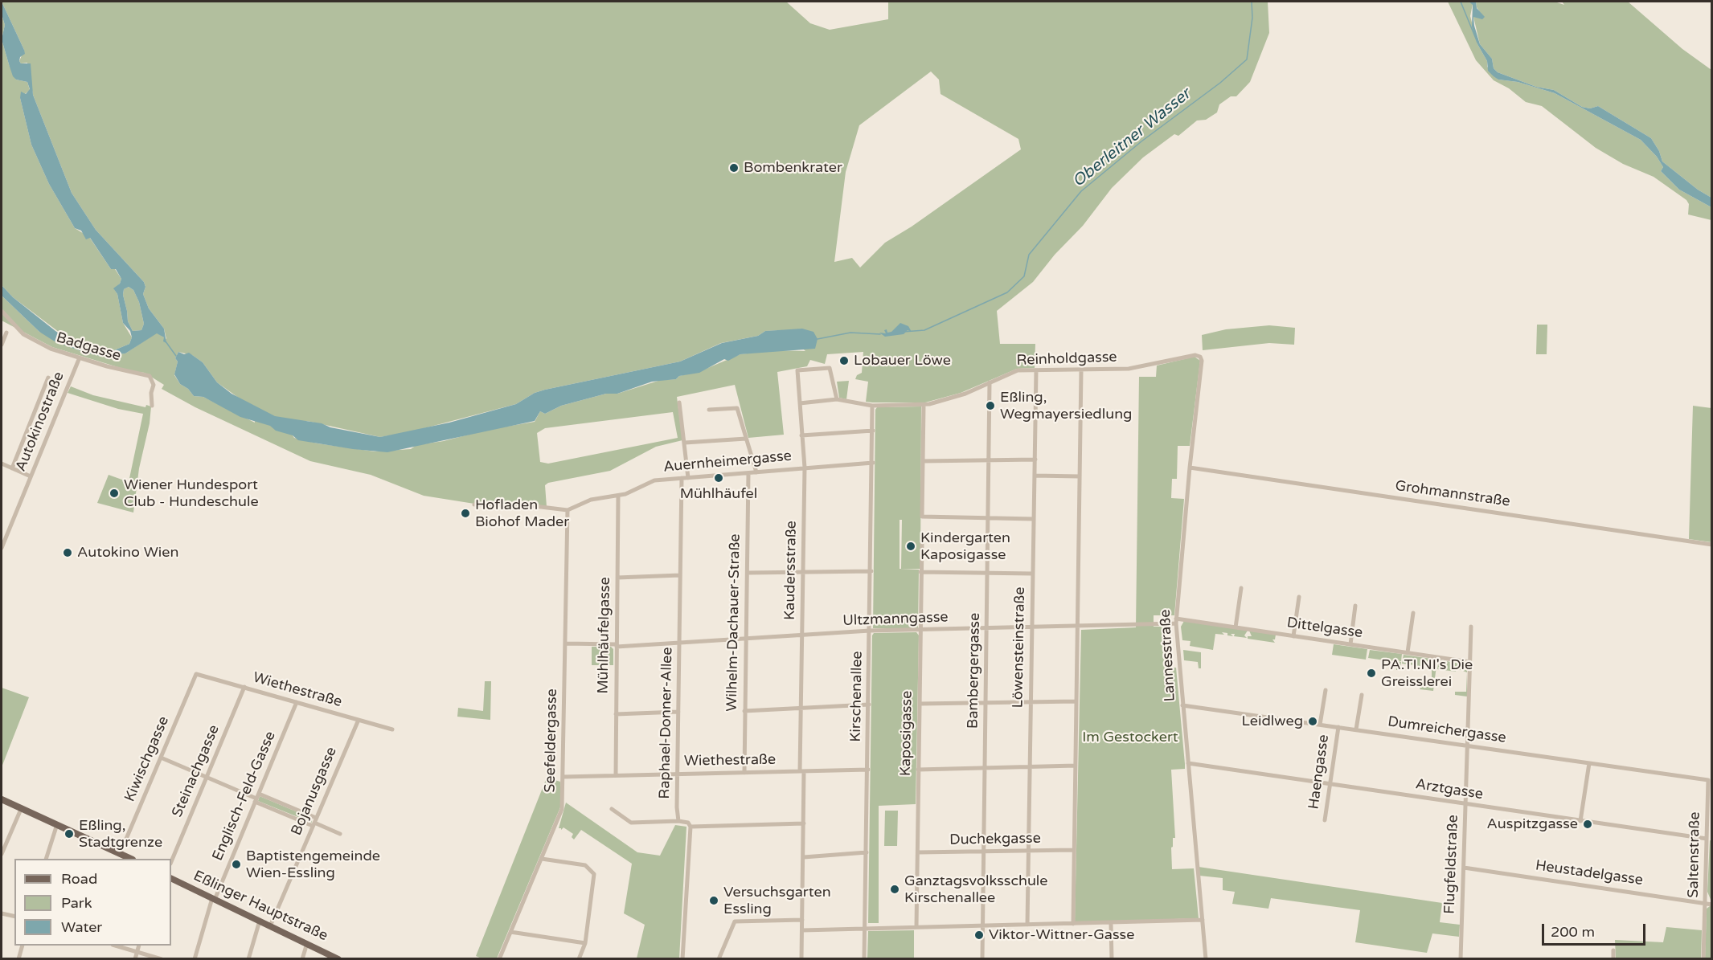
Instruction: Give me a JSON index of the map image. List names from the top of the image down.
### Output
{
  "streets": {
    "main road": ["Eßlinger Hauptstraße"],
    "street": [
      "Badgasse",
      "Reinholdgasse",
      "Autokinostraße",
      "Auernheimergasse",
      "Grohmannstraße",
      "Kaudersstraße",
      "Ultzmanngasse",
      "Wilhelm-Dachauer-Straße",
      "Dittelgasse",
      "Mühlhäufelgasse",
      "Löwensteinstraße",
      "Lannesstraße",
      "Bambergergasse",
      "Wiethestraße",
      "Kirschenallee",
      "Raphael-Donner-Allee",
      "Dumreichergasse",
      "Kaposigasse",
      "Seefeldergasse",
      "Kiwischgasse",
      "Steinachgasse",
      "Haengasse",
      "Arztgasse",
      "Bojanusgasse",
      "Englisch-Feld-Gasse",
      "Duchekgasse",
      "Saltenstraße",
      "Flugfeldstraße",
      "Heustadelgasse"
    ]
  },
  "crossings": [
    ["Badgasse", "Autokinostraße"],
    ["Reinholdgasse", "Kaudersstraße"],
    ["Reinholdgasse", "Löwensteinstraße"],
    ["Reinholdgasse", "Lannesstraße"],
    ["Reinholdgasse", "Bambergergasse"],
    ["Reinholdgasse", "Kirschenallee"],
    ["Auernheimergasse", "Kaudersstraße"],
    ["Auernheimergasse", "Wilhelm-Dachauer-Straße"],
    ["Auernheimergasse", "Mühlhäufelgasse"],
    ["Auernheimergasse", "Kirschenallee"],
    ["Auernheimergasse", "Raphael-Donner-Allee"],
    ["Auernheimergasse", "Seefeldergasse"],
    ["Grohmannstraße", "Lannesstraße"],
    ["Kaudersstraße", "Ultzmanngasse"],
    ["Kaudersstraße", "Wiethestraße"],
    ["Ultzmanngasse", "Wilhelm-Dachauer-Straße"],
    ["Ultzmanngasse", "Dittelgasse"],
    ["Ultzmanngasse", "Mühlhäufelgasse"],
    ["Ultzmanngasse", "Löwensteinstraße"],
    ["Ultzmanngasse", "Lannesstraße"],
    ["Ultzmanngasse", "Bambergergasse"],
    ["Ultzmanngasse", "Kirschenallee"],
    ["Ultzmanngasse", "Raphael-Donner-Allee"],
    ["Ultzmanngasse", "Kaposigasse"],
    ["Ultzmanngasse", "Seefeldergasse"],
    ["Wilhelm-Dachauer-Straße", "Wiethestraße"],
    ["Dittelgasse", "Lannesstraße"],
    ["Dittelgasse", "Flugfeldstraße"],
    ["Mühlhäufelgasse", "Wiethestraße"],
    ["Löwensteinstraße", "Duchekgasse"],
    ["Lannesstraße", "Dumreichergasse"],
    ["Lannesstraße", "Arztgasse"],
    ["Bambergergasse", "Duchekgasse"],
    ["Wiethestraße", "Kirschenallee"],
    ["Wiethestraße", "Raphael-Donner-Allee"],
    ["Wiethestraße", "Seefeldergasse"],
    ["Wiethestraße", "Kiwischgasse"],
    ["Wiethestraße", "Steinachgasse"],
    ["Wiethestraße", "Bojanusgasse"],
    ["Wiethestraße", "Englisch-Feld-Gasse"],
    ["Dumreichergasse", "Haengasse"],
    ["Dumreichergasse", "Saltenstraße"],
    ["Dumreichergasse", "Flugfeldstraße"],
    ["Kaposigasse", "Duchekgasse"],
    ["Haengasse", "Arztgasse"],
    ["Arztgasse", "Saltenstraße"],
    ["Arztgasse", "Flugfeldstraße"],
    ["Bojanusgasse", "Eßlinger Hauptstraße"],
    ["Englisch-Feld-Gasse", "Eßlinger Hauptstraße"],
    ["Saltenstraße", "Heustadelgasse"],
    ["Flugfeldstraße", "Heustadelgasse"]
  ],
  "water": ["Oberleitner Wasser"],
  "parks": ["Im Gestockert"],
  "places": [
    "Bombenkrater",
    "Lobauer Löwe",
    "Eßling, Wegmayersiedlung",
    "Mühlhäufel",
    "Wiener Hundesport Club - Hundeschule",
    "Hofladen Biohof Mader",
    "Kindergarten Kaposigasse",
    "Autokino Wien",
    "PA.TI.NI's Die Greisslerei",
    "Leidlweg",
    "Auspitzgasse",
    "Eßling, Stadtgrenze",
    "Baptistengemeinde Wien-Essling",
    "Ganztagsvolksschule Kirschenallee",
    "Versuchsgarten Essling",
    "Viktor-Wittner-Gasse"
  ],
  "legend": ["Road", "Park", "Water"],
  "scale_bar": "200 m"
}
